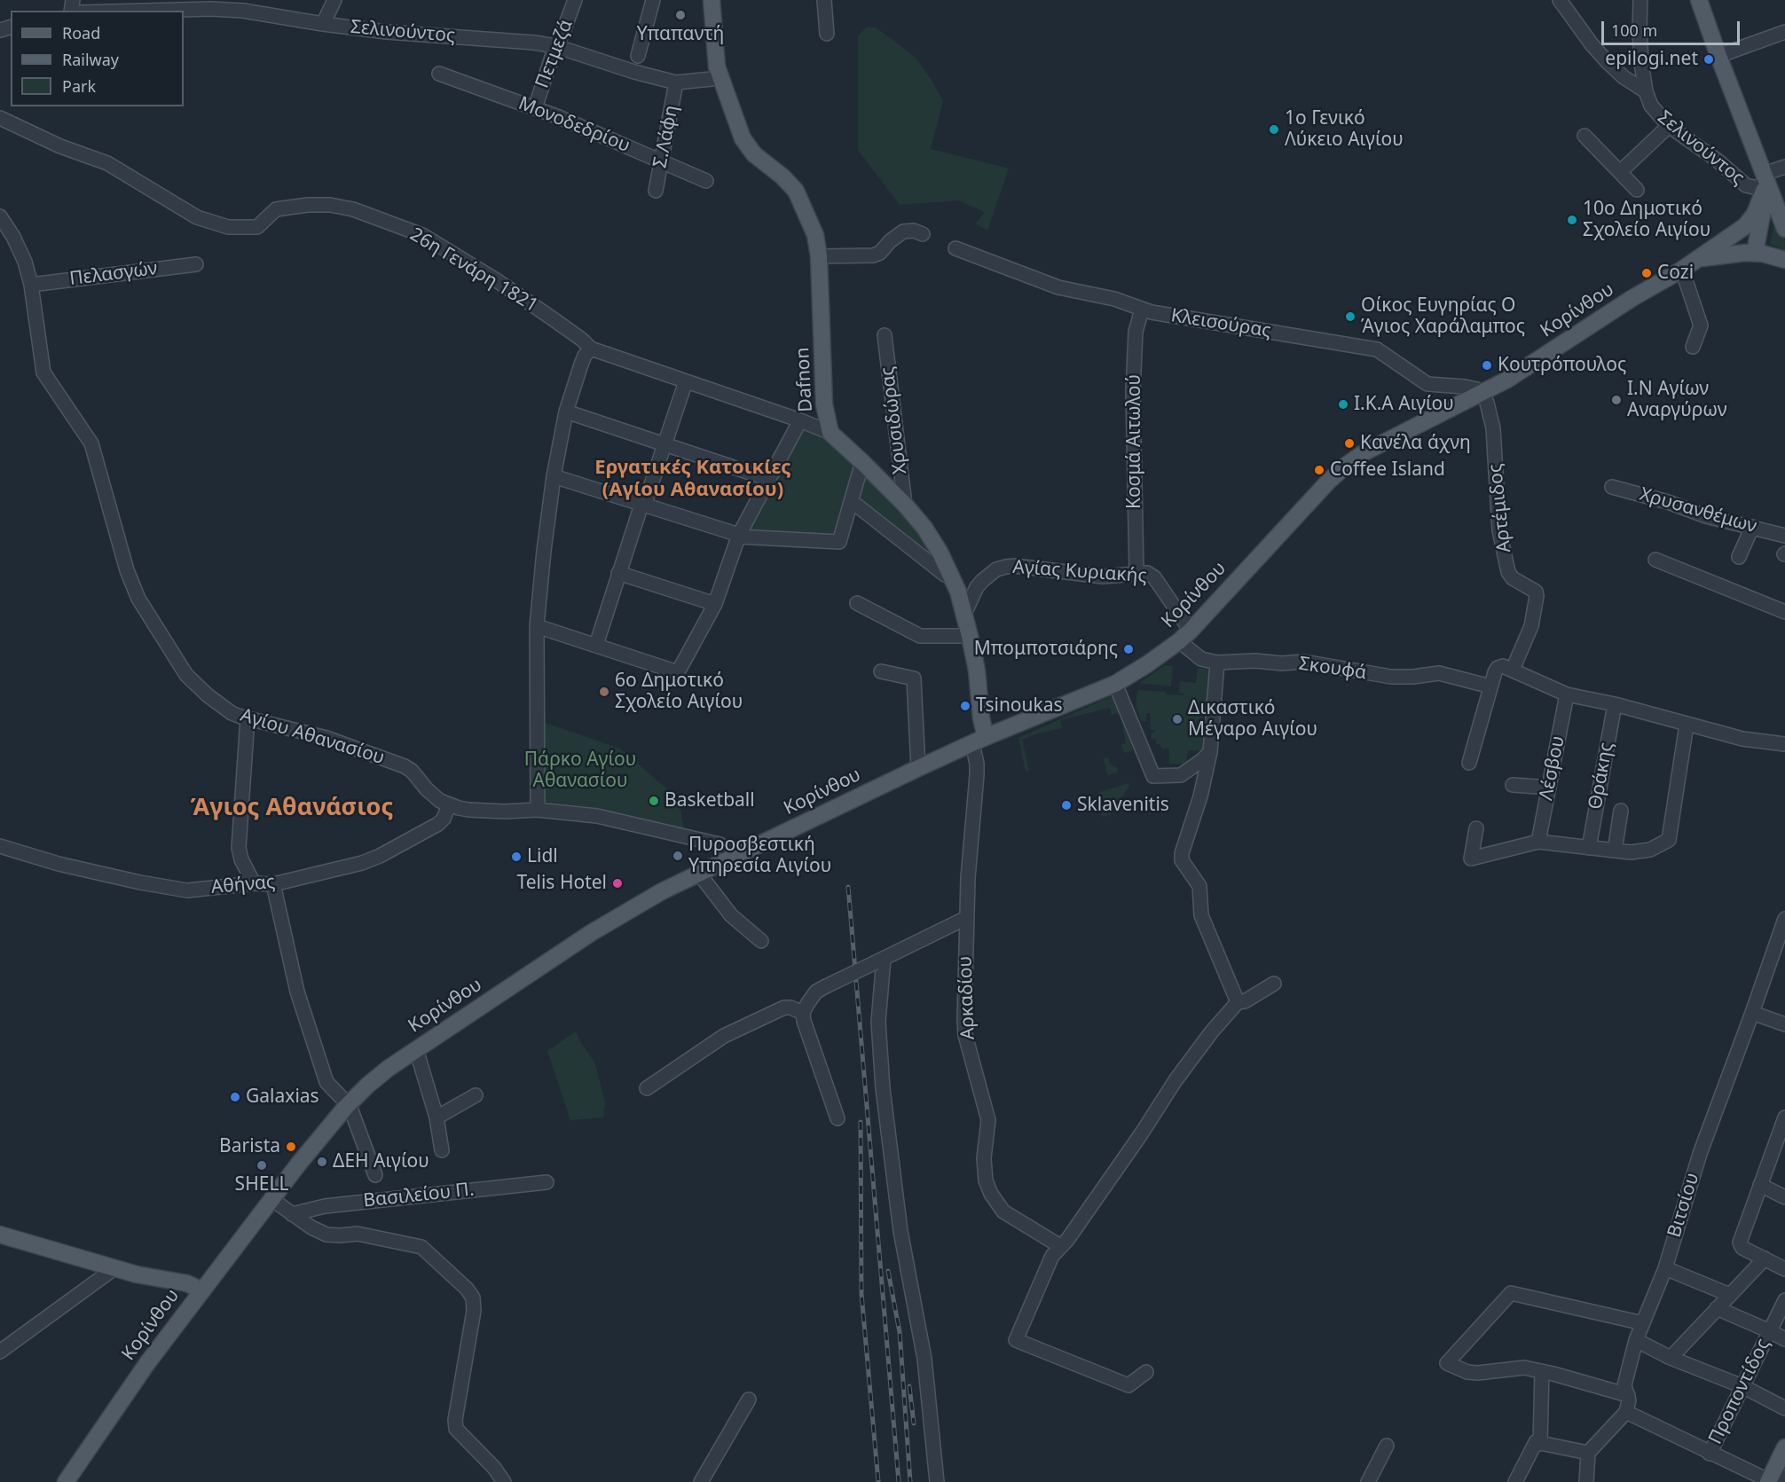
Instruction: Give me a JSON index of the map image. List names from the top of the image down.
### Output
{
  "streets": {
    "main road": ["Κορίνθου", "Dafnon"],
    "street": [
      "Σελινούντος",
      "Πετμεζά",
      "Μονοδεδρίου",
      "Σ.Λάφη",
      "26η Γενάρη 1821",
      "Πελασγών",
      "Κλεισούρας",
      "Χρυσιδώρας",
      "Κοσμά Αιτωλού",
      "Αρτέμιδος",
      "Χρυσανθέμων",
      "Αγίας Κυριακής",
      "Σκουφά",
      "Αγίου Αθανασίου",
      "Λέσβου",
      "Θράκης",
      "Αθήνας",
      "Αρκαδίου",
      "Βασιλείου Π.",
      "Βιτσίου",
      "Προποντίδος"
    ]
  },
  "crossings": [
    ["Σελινούντος", "Πετμεζά"],
    ["Σελινούντος", "Σ.Λάφη"],
    ["Σελινούντος", "Κορίνθου"],
    ["Σελινούντος", "Dafnon"],
    ["Πετμεζά", "Μονοδεδρίου"],
    ["Μονοδεδρίου", "Σ.Λάφη"],
    ["26η Γενάρη 1821", "Dafnon"],
    ["Πελασγών", "Αγίου Αθανασίου"],
    ["Κορίνθου", "Κλεισούρας"],
    ["Κορίνθου", "Dafnon"],
    ["Κορίνθου", "Αρτέμιδος"],
    ["Κορίνθου", "Αγίας Κυριακής"],
    ["Κορίνθου", "Σκουφά"],
    ["Κορίνθου", "Αγίου Αθανασίου"],
    ["Κορίνθου", "Αρκαδίου"],
    ["Κλεισούρας", "Κοσμά Αιτωλού"],
    ["Κλεισούρας", "Αρτέμιδος"],
    ["Dafnon", "Χρυσιδώρας"],
    ["Dafnon", "Αγίας Κυριακής"],
    ["Dafnon", "Αρκαδίου"],
    ["Κοσμά Αιτωλού", "Αγίας Κυριακής"],
    ["Αγίου Αθανασίου", "Αθήνας"]
  ],
  "districts": ["Εργατικές Κατοικίες (Αγίου Αθανασίου)", "Άγιος Αθανάσιος"],
  "parks": ["Πάρκο Αγίου Αθανασίου"],
  "places": [
    "Υπαπαντή",
    "epilogi.net",
    "1o Γενικό Λύκειο Αιγίου",
    "10o Δημοτικό Σχολείο Αιγίου",
    "Cozi",
    "Οίκος Ευγηρίας Ο Άγιος Χαράλαμπος",
    "Κουτρόπουλος",
    "Ι.Ν Αγίων Αναργύρων",
    "Ι.Κ.Α Αιγίου",
    "Κανέλα άχνη",
    "Coffee Island",
    "Μπομποτσιάρης",
    "6ο Δημοτικό Σχολείο Αιγίου",
    "Tsinoukas",
    "Δικαστικό Μέγαρο Αιγίου",
    "Basketball",
    "Sklavenitis",
    "Πυροσβεστική Υπηρεσία Αιγίου",
    "Lidl",
    "Telis Hotel",
    "Galaxias",
    "Barista",
    "ΔΕΗ Αιγίου",
    "SHELL"
  ],
  "legend": ["Road", "Railway", "Park"],
  "scale_bar": "100 m"
}
